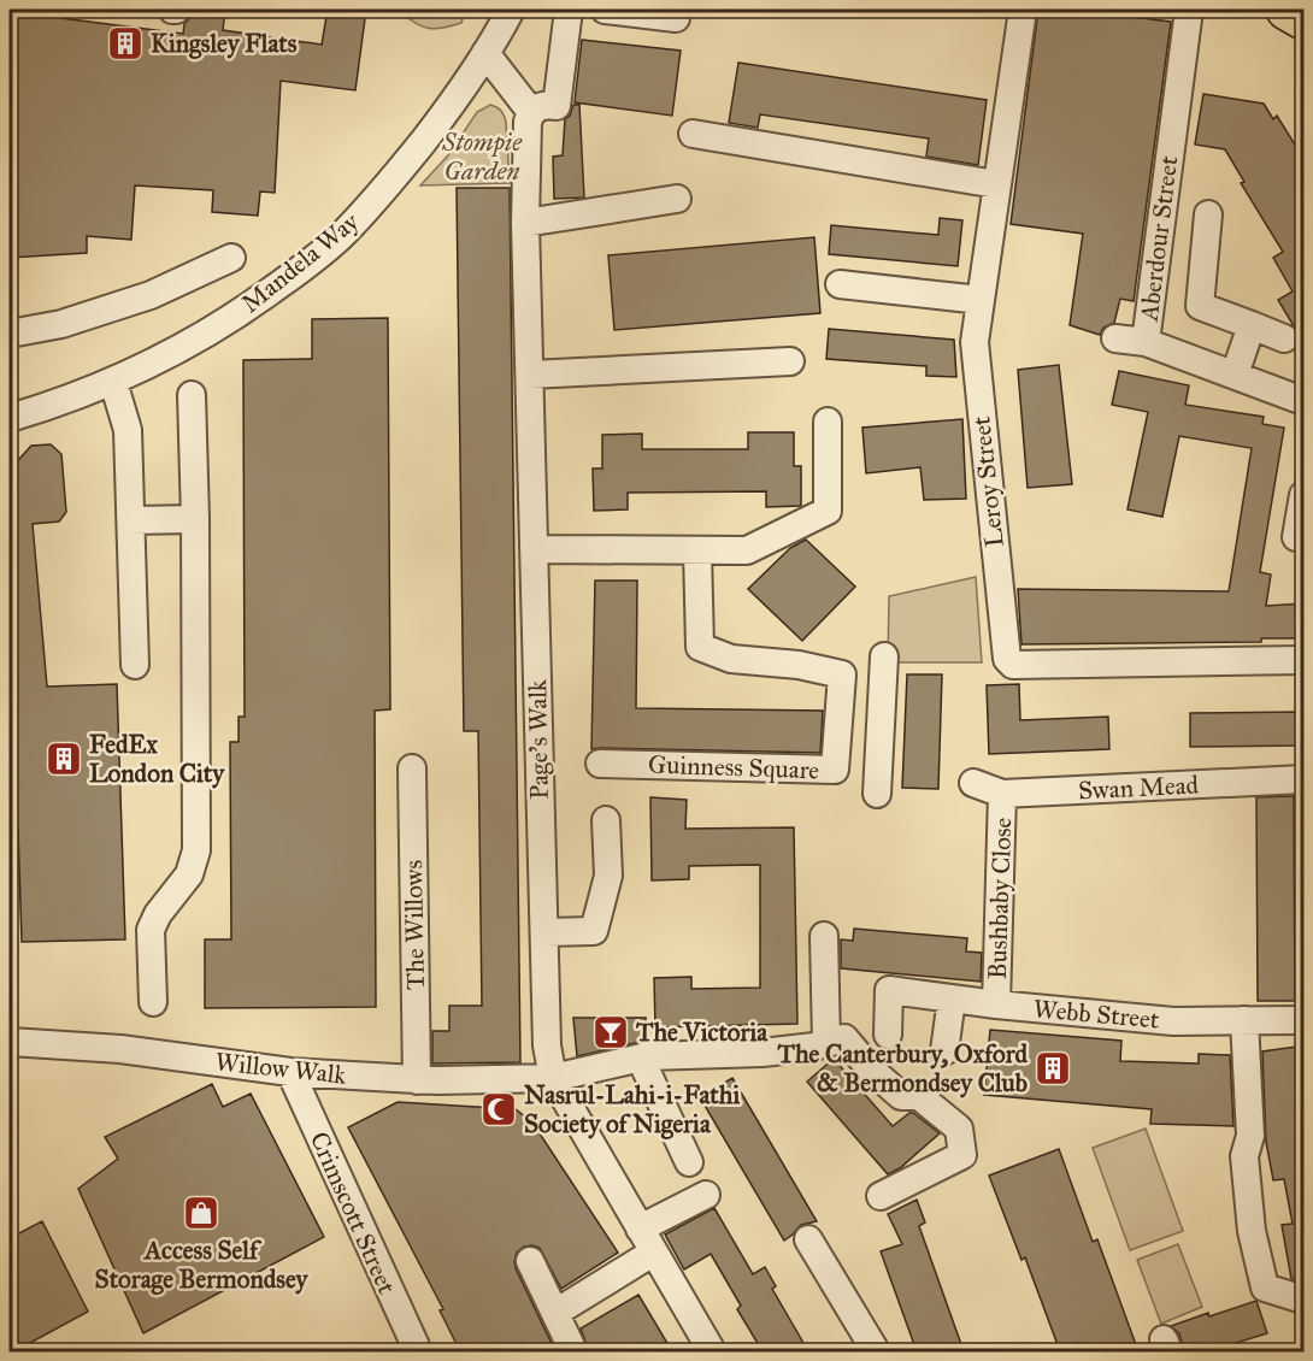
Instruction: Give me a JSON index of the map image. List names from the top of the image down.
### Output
{
  "streets": {
    "street": [
      "Aberdour Street",
      "Mandela Way",
      "Leroy Street",
      "Page's Walk",
      "Guinness Square",
      "Swan Mead",
      "Bushbaby Close",
      "The Willows",
      "Webb Street",
      "Willow Walk",
      "Crimscott Street"
    ]
  },
  "crossings": [
    ["Page's Walk", "Willow Walk"],
    ["Swan Mead", "Bushbaby Close"],
    ["Bushbaby Close", "Webb Street"],
    ["The Willows", "Willow Walk"],
    ["Willow Walk", "Crimscott Street"]
  ],
  "parks": ["Stompie Garden"],
  "places": {
    "building": ["Kingsley Flats", "FedEx London City", "The Canterbury, Oxford & Bermondsey Club"],
    "bar": ["The Victoria"],
    "mosque": ["Nasrul-Lahi-i-Fathi Society of Nigeria"],
    "shop": ["Access Self Storage Bermondsey"]
  }
}
